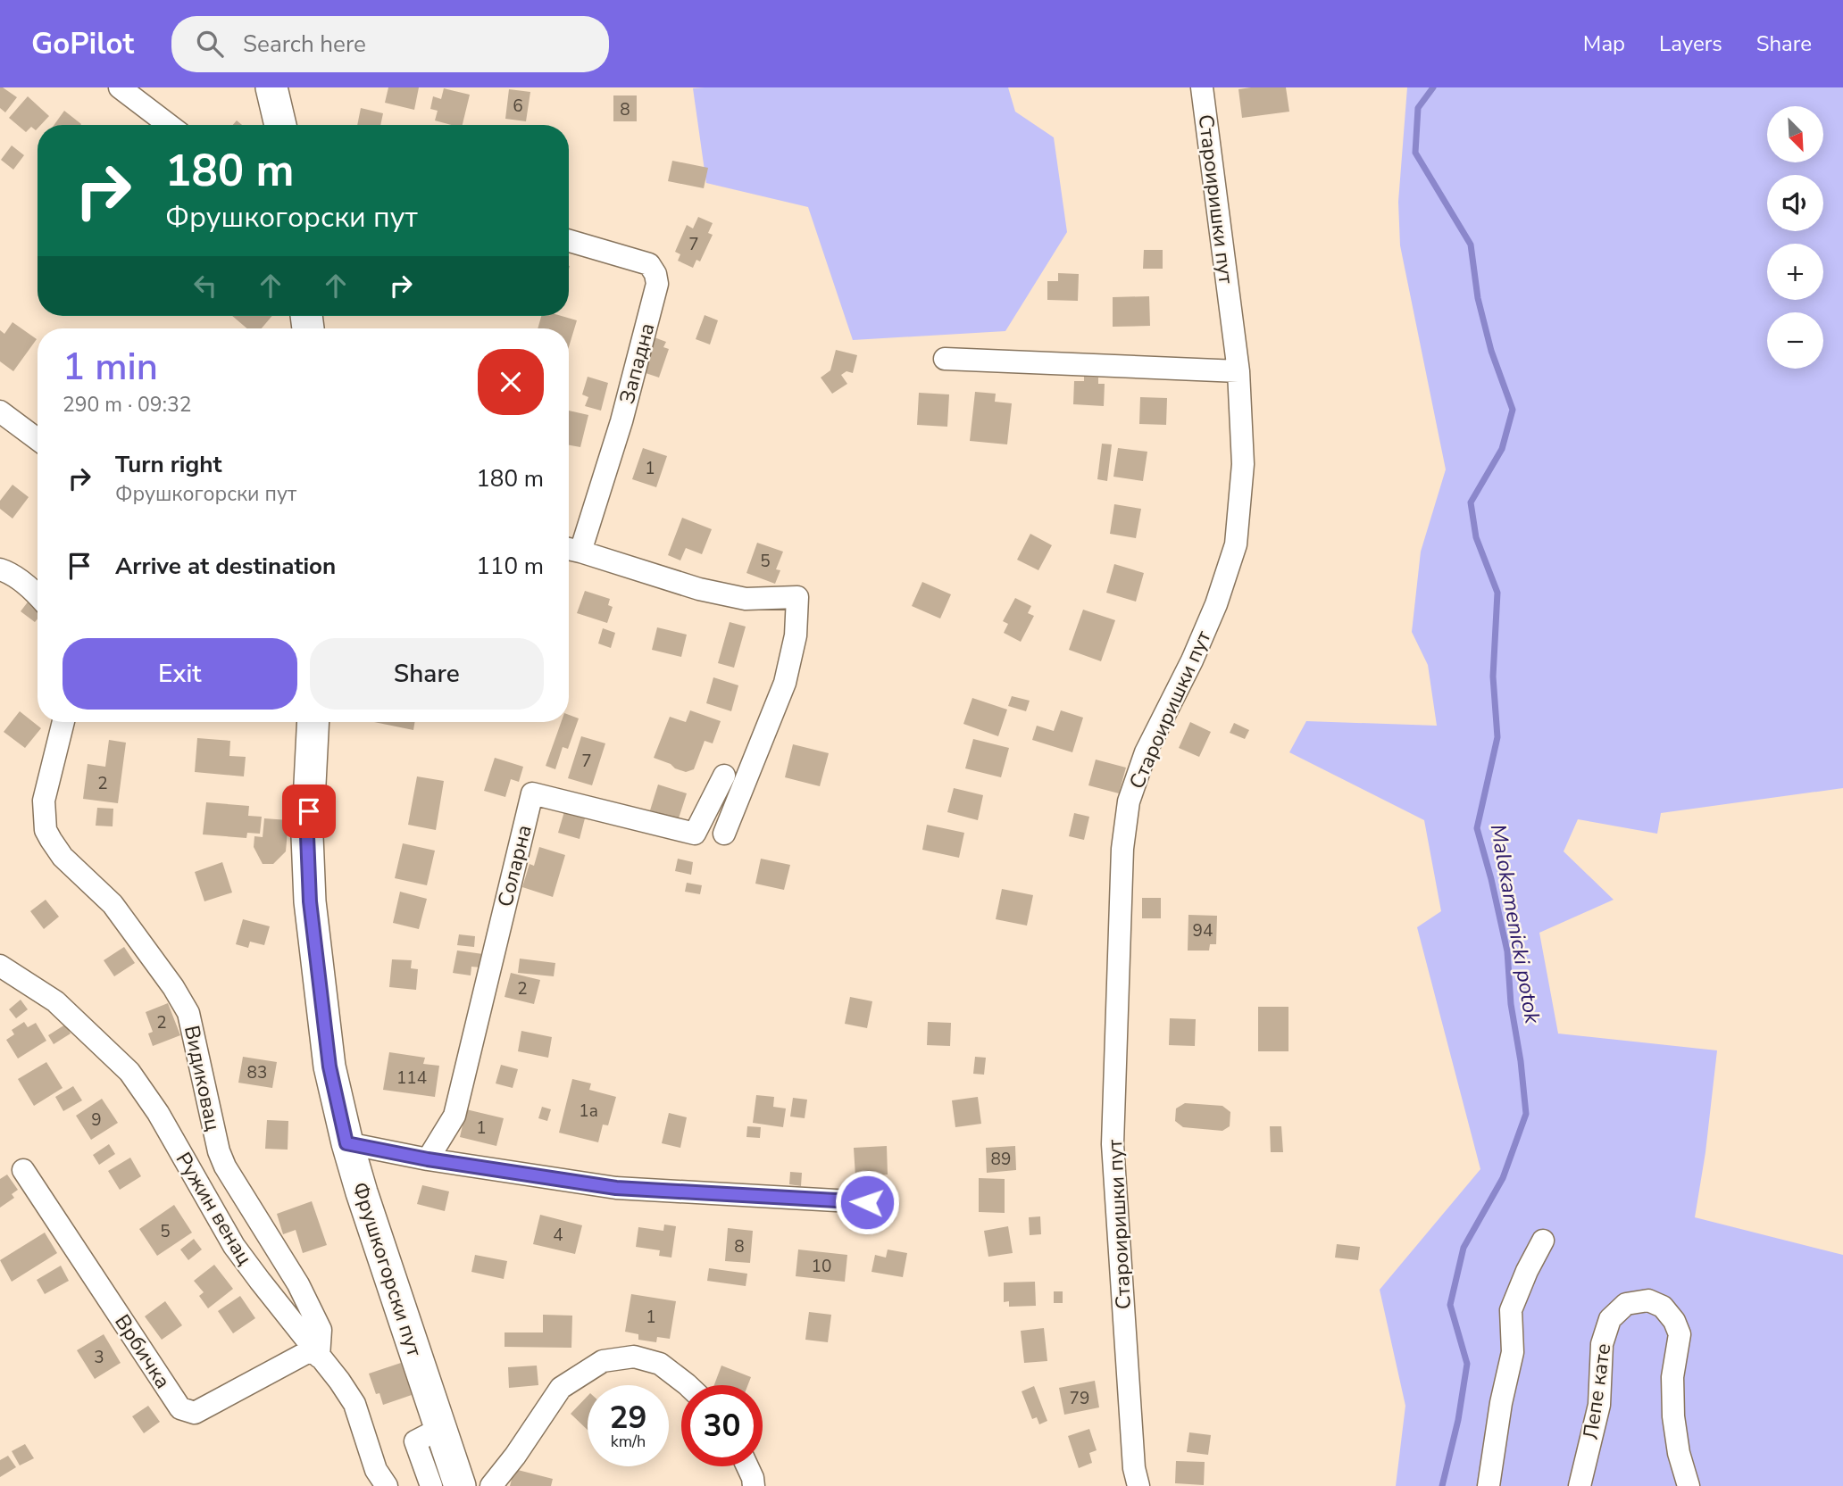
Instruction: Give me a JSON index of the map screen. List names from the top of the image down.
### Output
{
  "streets": {
    "street": [
      "Староиришки пут",
      "Западна",
      "Соларна",
      "Видиковац",
      "Ружин венац",
      "Фрушкогорски пут",
      "Врбичка",
      "Лепе кате"
    ]
  },
  "crossings": [
    ["Видиковац", "Ружин венац"],
    ["Видиковац", "Врбичка"],
    ["Ружин венац", "Врбичка"]
  ],
  "water": ["Malokamenicki potok"],
  "house_numbers": [
    "6",
    "8",
    "7",
    "1",
    "5",
    "7",
    "2",
    "94",
    "2",
    "2",
    "83",
    "114",
    "1a",
    "9",
    "1",
    "89",
    "5",
    "4",
    "8",
    "10",
    "1",
    "3",
    "79"
  ],
  "north": "bottom right",
  "page": {
    "header": "GoPilot",
    "search": "Search here",
    "nav": ["Map", "Layers", "Share"],
    "map_buttons": ["+", "−"],
    "turn": ["180 m", "Фрушкогорски пут"],
    "heading": ["1 min", "290 m · 09:32"],
    "list": [
      {
        "name": "Turn right",
        "note": "Фрушкогорски пут",
        "value": "180 m"
      },
      {
        "name": "Arrive at destination",
        "value": "110 m"
      }
    ],
    "buttons": ["Exit", "Share"],
    "speed": "29 km/h",
    "limit": "30"
  }
}
